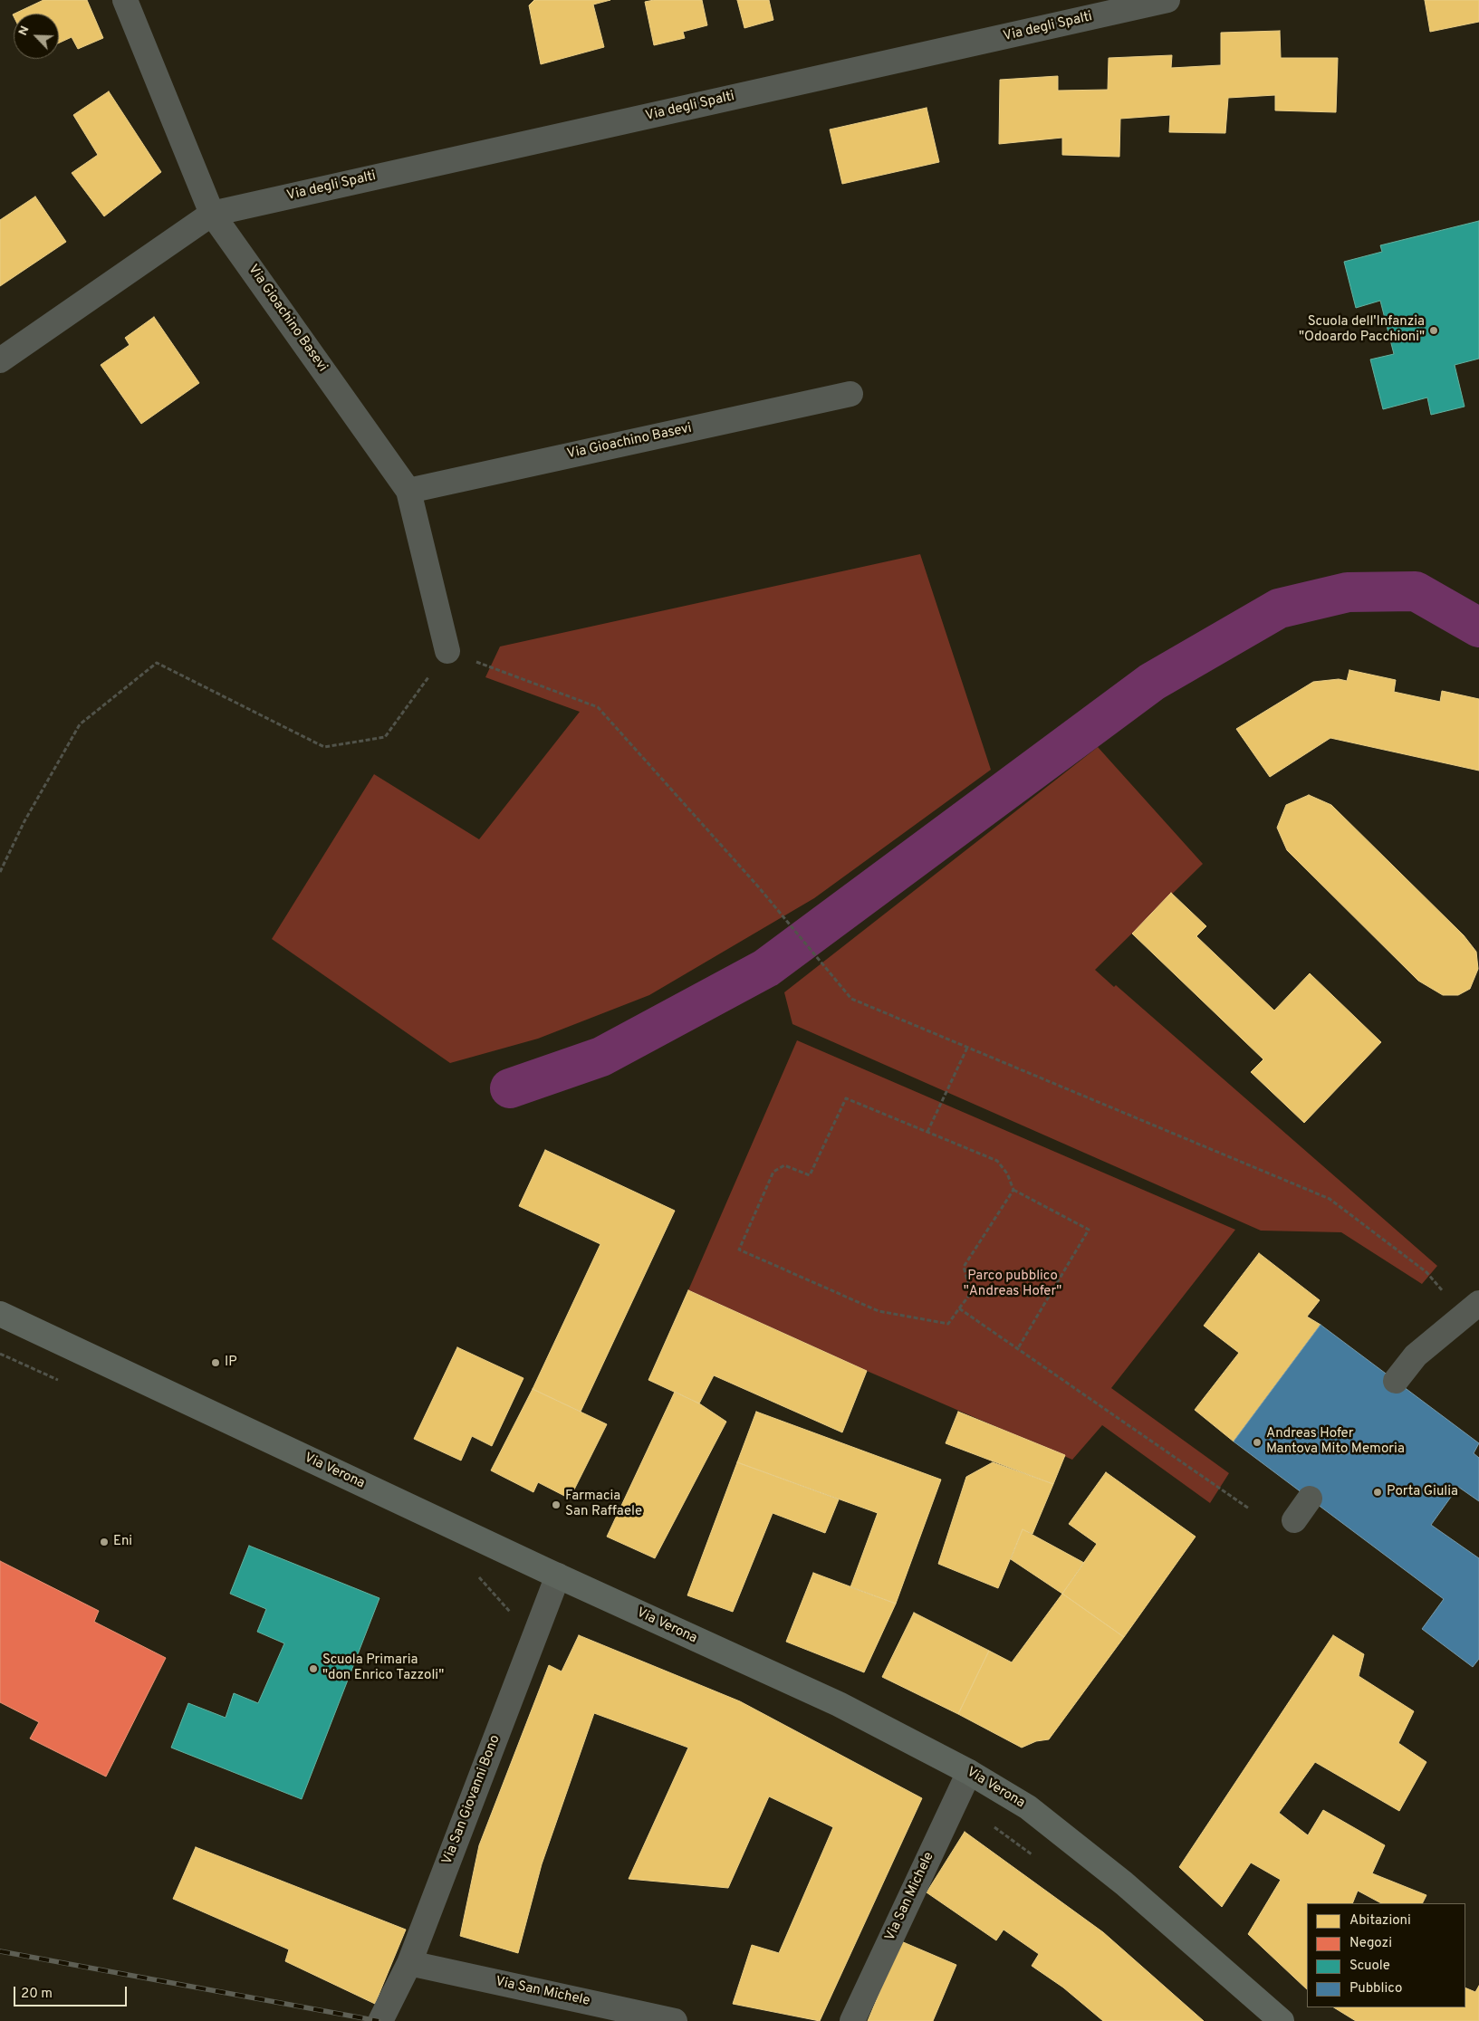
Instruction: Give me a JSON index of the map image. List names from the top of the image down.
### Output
{
  "streets": {
    "main road": ["Via Verona"],
    "street": [
      "Via degli Spalti",
      "Via Gioachino Basevi",
      "Via San Giovanni Bono",
      "Via San Michele"
    ]
  },
  "crossings": [
    ["Via degli Spalti", "Via Gioachino Basevi"],
    ["Via Verona", "Via San Giovanni Bono"],
    ["Via Verona", "Via San Michele"],
    ["Via San Giovanni Bono", "Via San Michele"]
  ],
  "parks": ["Parco pubblico \"Andreas Hofer\""],
  "places": [
    "Scuola dell'Infanzia \"Odoardo Pacchioni\"",
    "IP",
    "Andreas Hofer Mantova Mito Memoria",
    "Porta Giulia",
    "Farmacia San Raffaele",
    "Eni",
    "Scuola Primaria \"don Enrico Tazzoli\""
  ],
  "legend": [
    "Abitazioni",
    "Negozi",
    "Scuole",
    "Pubblico"
  ],
  "scale_bar": "20 m",
  "north": "top left"
}
